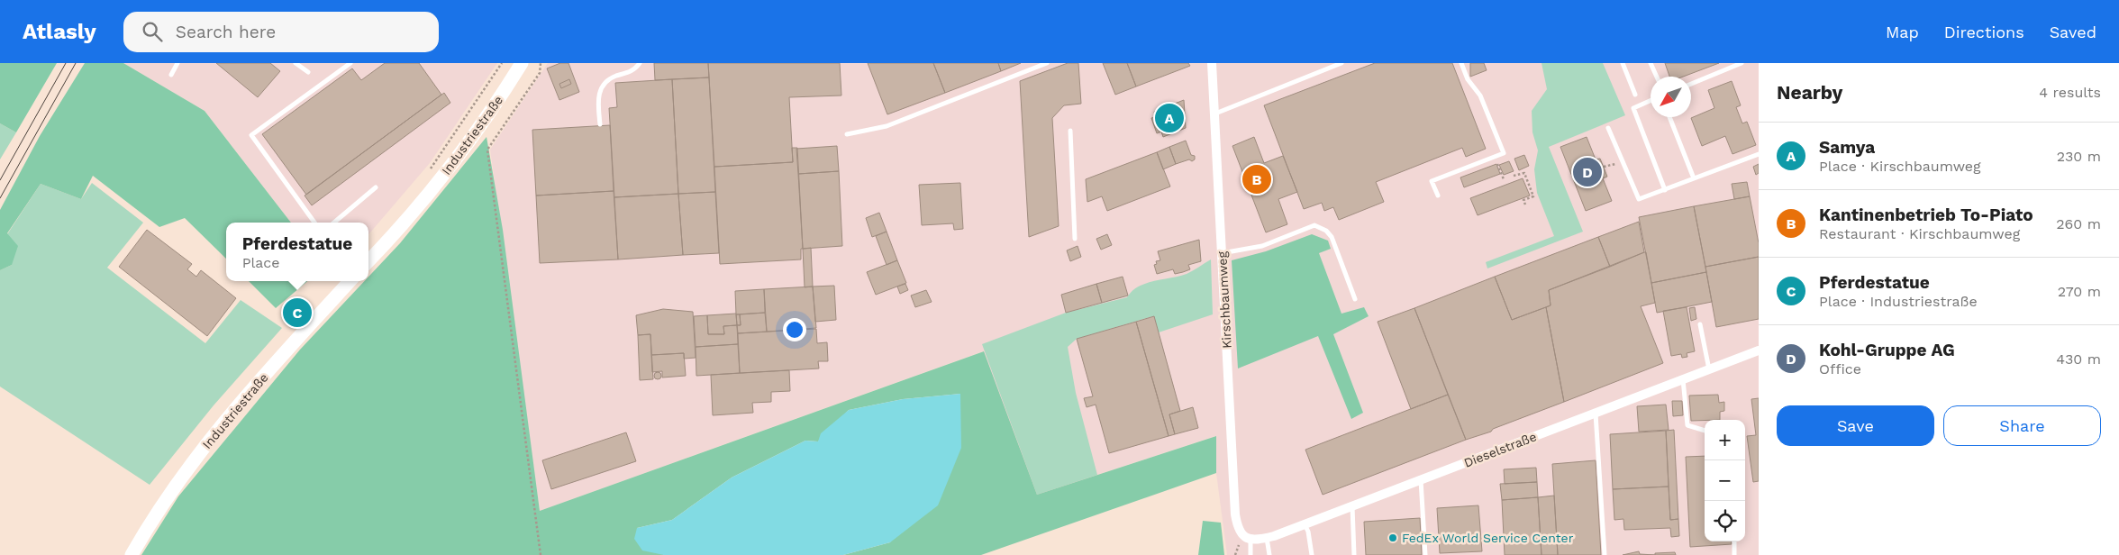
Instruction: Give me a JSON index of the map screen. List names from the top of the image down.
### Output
{
  "streets": {
    "main road": ["Industriestraße"],
    "street": ["Kirschbaumweg", "Dieselstraße"]
  },
  "crossings": [
    ["Kirschbaumweg", "Dieselstraße"]
  ],
  "places": ["FedEx World Service Center"],
  "north": "bottom left",
  "page": {
    "header": "Atlasly",
    "search": "Search here",
    "nav": ["Map", "Directions", "Saved"],
    "heading": ["Nearby", "4 results"],
    "pins": [
      "A",
      "D",
      "B",
      "C"
    ],
    "list": [
      {
        "mark": "A",
        "name": "Samya",
        "note": "Place · Kirschbaumweg",
        "value": "230 m"
      },
      {
        "mark": "B",
        "name": "Kantinenbetrieb To-Piato",
        "note": "Restaurant · Kirschbaumweg",
        "value": "260 m"
      },
      {
        "mark": "C",
        "name": "Pferdestatue",
        "note": "Place · Industriestraße",
        "value": "270 m"
      },
      {
        "mark": "D",
        "name": "Kohl-Gruppe AG",
        "note": "Office",
        "value": "430 m"
      }
    ],
    "popup": ["Pferdestatue", "Place"],
    "buttons": ["Save", "Share"],
    "map_buttons": ["+", "−"]
  }
}
